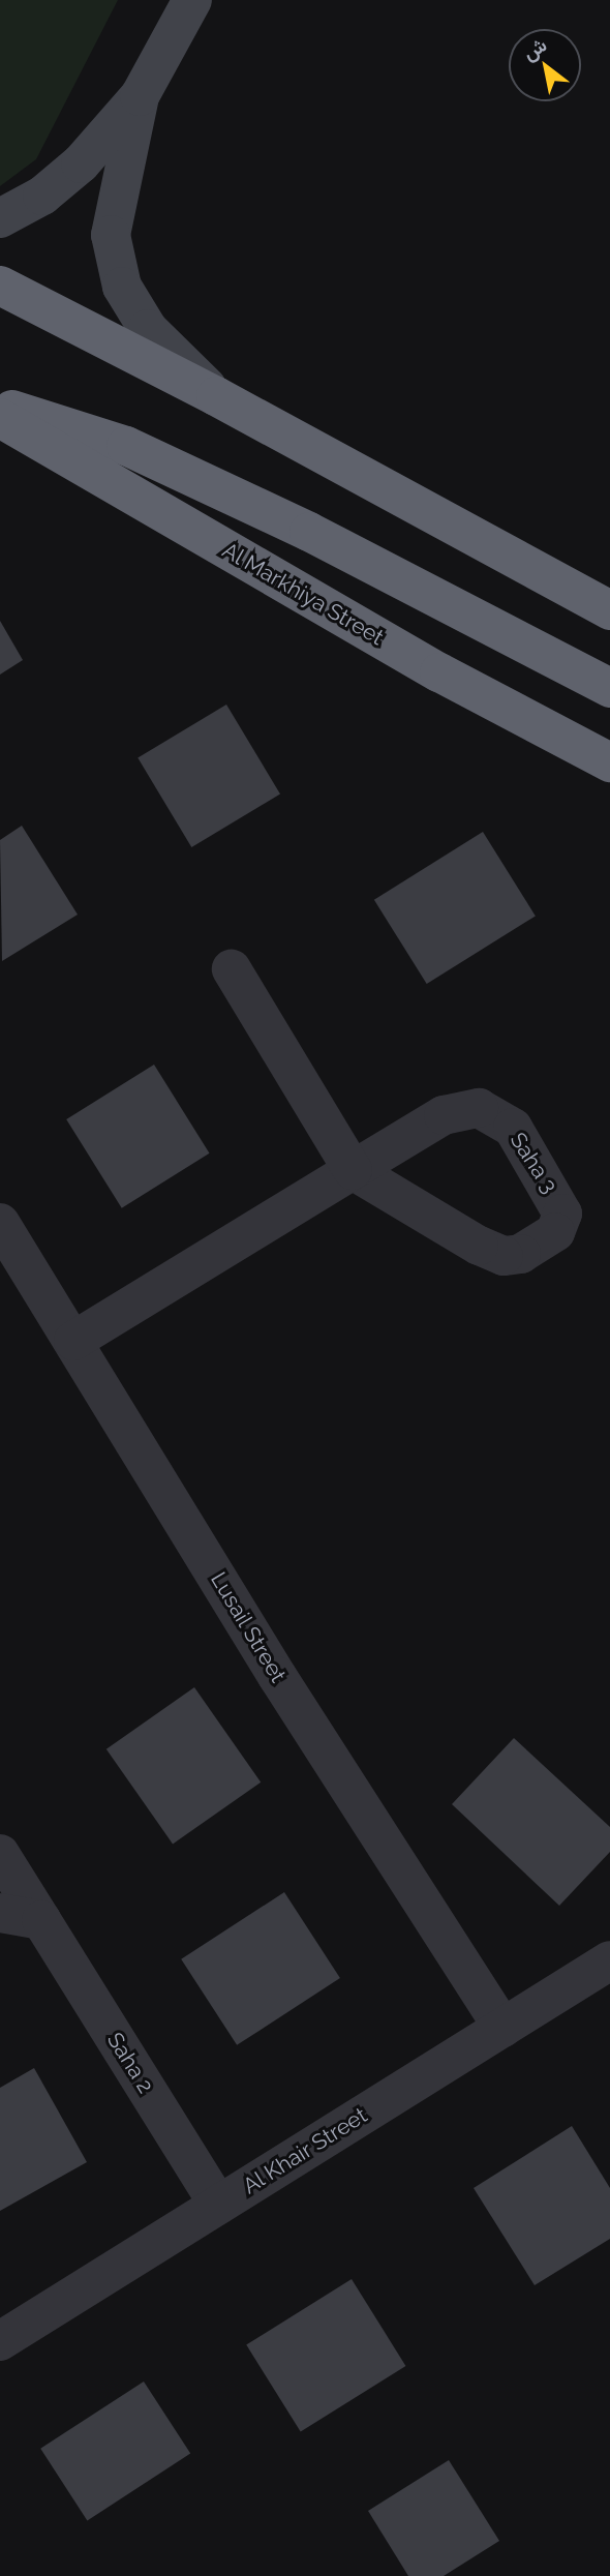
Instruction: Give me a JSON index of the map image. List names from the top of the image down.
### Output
{
  "streets": {
    "highway": ["Al Markhiya Street"],
    "street": [
      "Saha 3",
      "Lusail Street",
      "Saha 2",
      "Al Khair Street"
    ]
  },
  "crossings": [
    ["Saha 3", "Lusail Street"],
    ["Lusail Street", "Al Khair Street"],
    ["Saha 2", "Al Khair Street"]
  ],
  "north": "top left"
}
